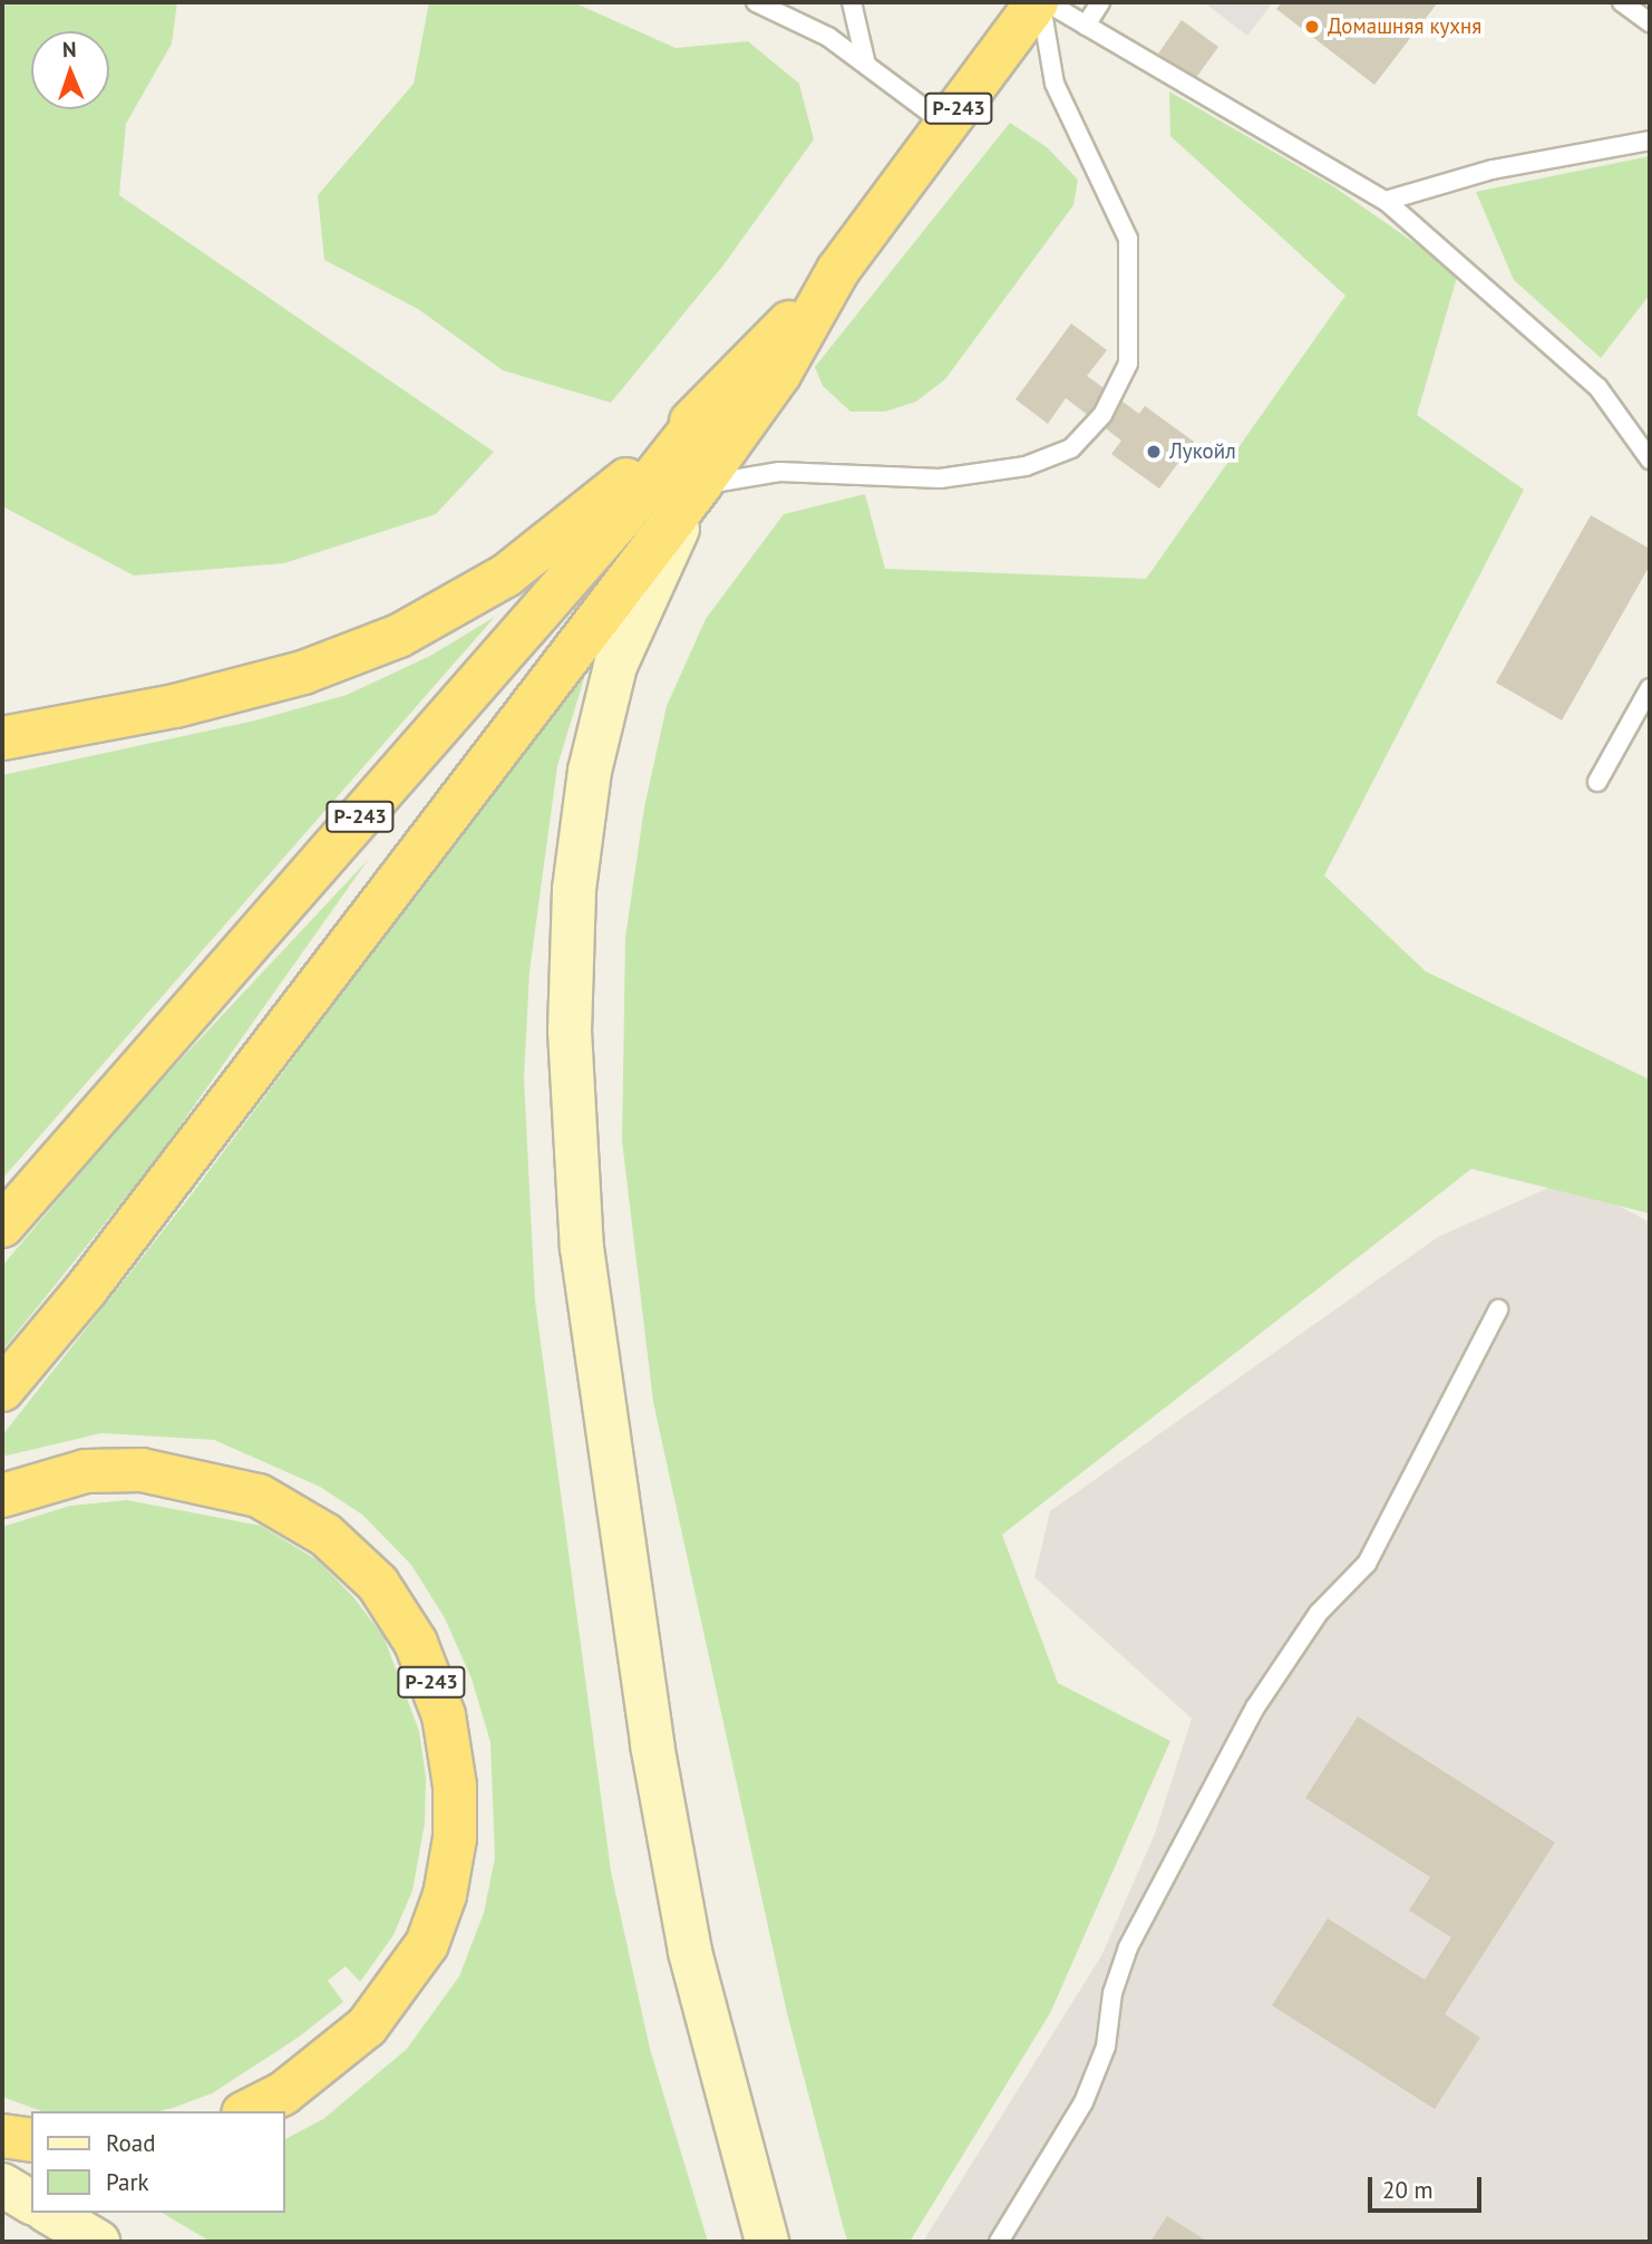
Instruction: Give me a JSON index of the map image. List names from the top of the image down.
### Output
{
  "streets": {
    "highway": ["Р-243"]
  },
  "places": ["Домашняя кухня", "Лукойл"],
  "legend": ["Road", "Park"],
  "scale_bar": "20 m",
  "north": "top"
}
